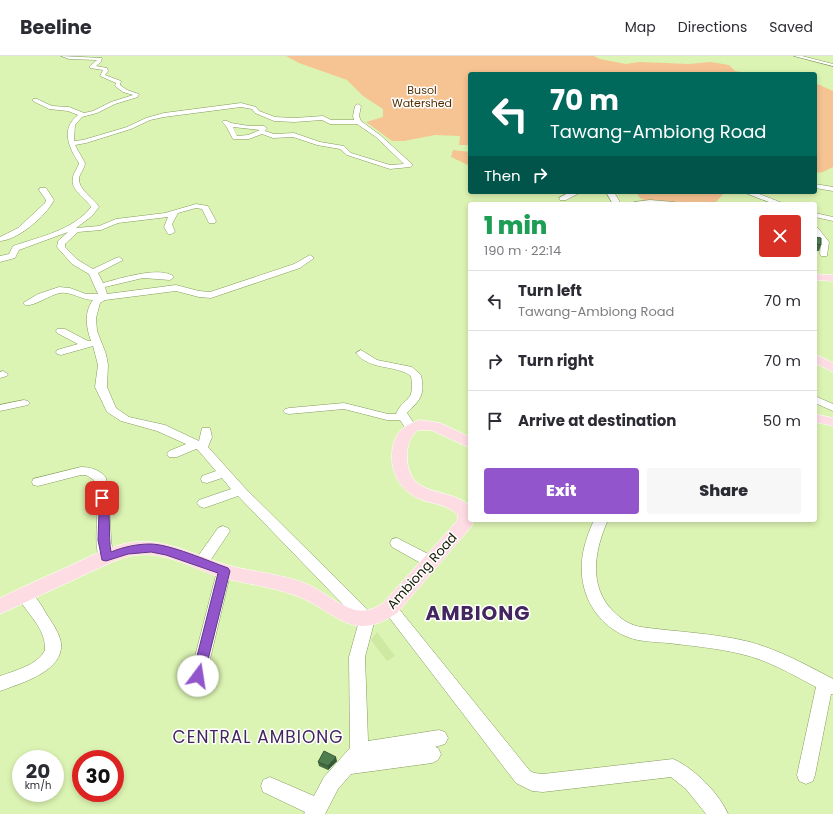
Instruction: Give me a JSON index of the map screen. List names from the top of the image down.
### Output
{
  "streets": {
    "main road": ["Ambiong Road"]
  },
  "districts": ["AMBIONG", "CENTRAL AMBIONG"],
  "parks": ["Busol Watershed"],
  "page": {
    "header": "Beeline",
    "nav": ["Map", "Directions", "Saved"],
    "turn": ["70 m", "Tawang-Ambiong Road"],
    "then": "Then",
    "heading": ["1 min", "190 m · 22:14"],
    "list": [
      {
        "name": "Turn left",
        "note": "Tawang-Ambiong Road",
        "value": "70 m"
      },
      {
        "name": "Turn right",
        "value": "70 m"
      },
      {
        "name": "Arrive at destination",
        "value": "50 m"
      }
    ],
    "buttons": ["Exit", "Share"],
    "speed": "20 km/h",
    "limit": "30"
  }
}
